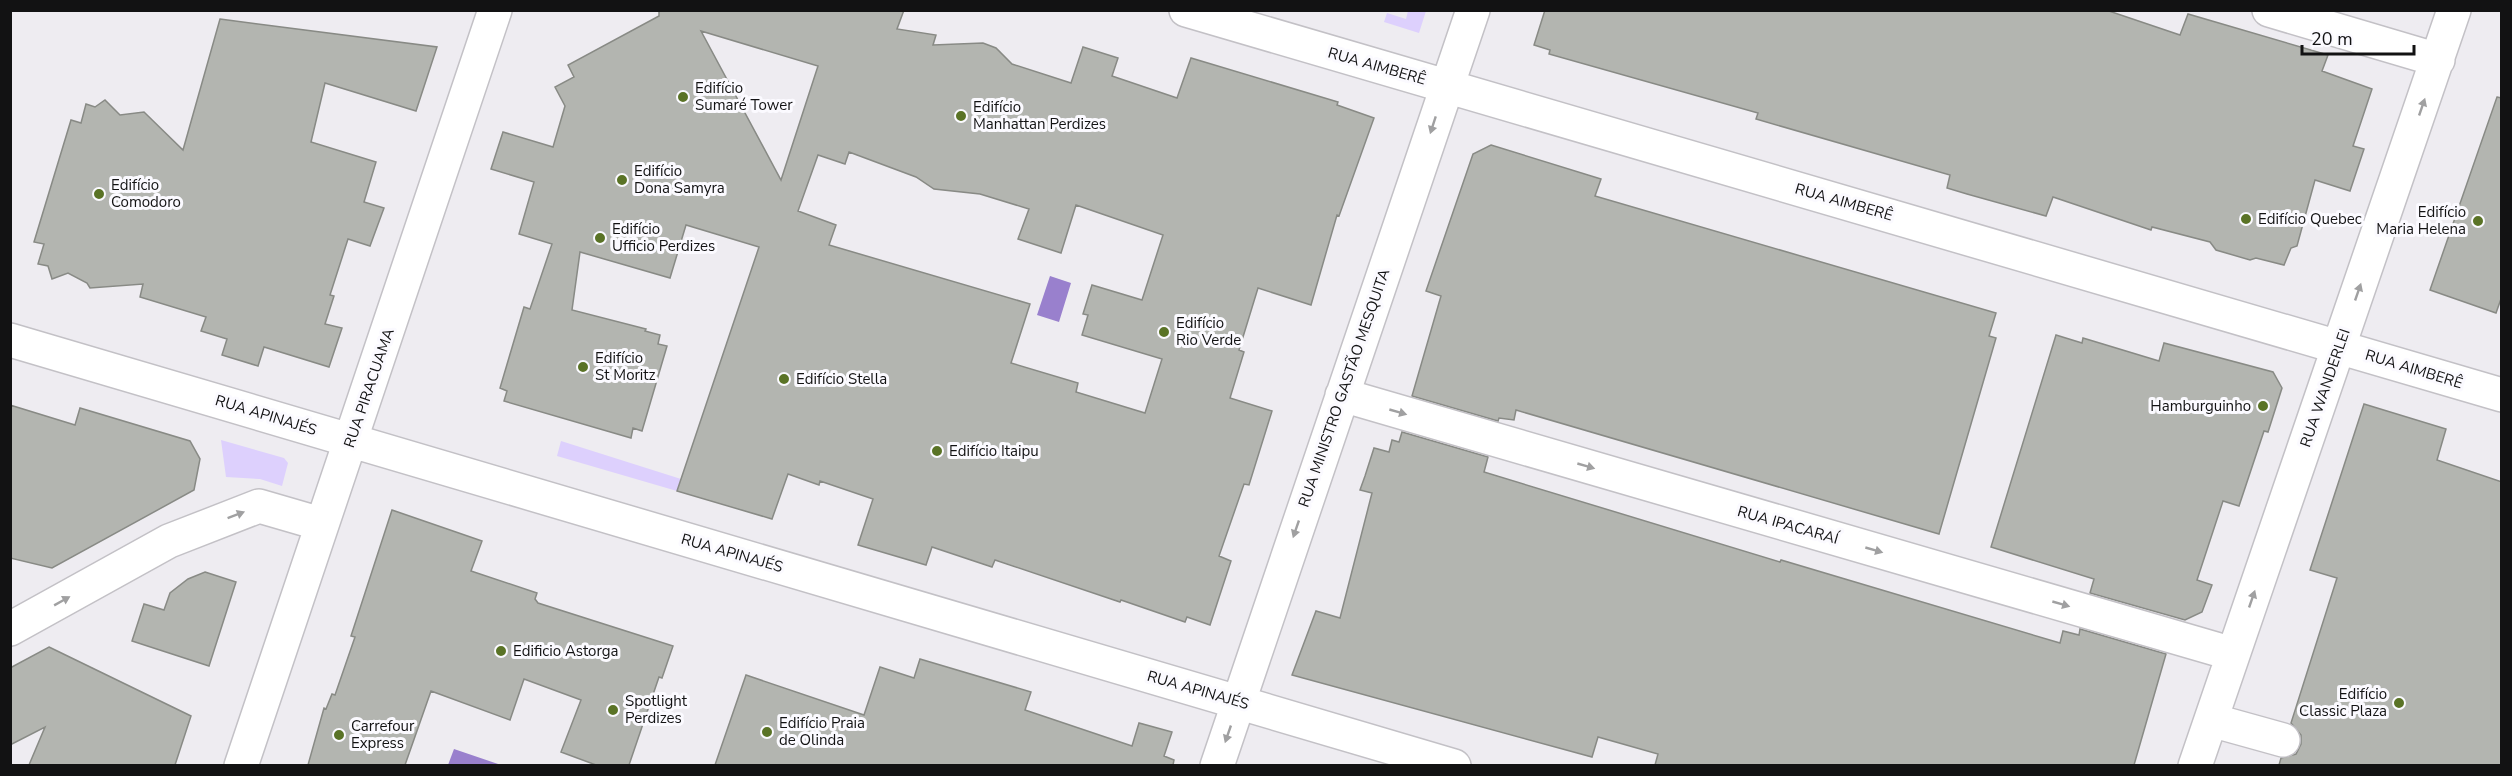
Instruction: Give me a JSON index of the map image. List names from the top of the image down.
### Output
{
  "streets": {
    "street": [
      "RUA AIMBERÊ",
      "RUA PIRACUAMA",
      "RUA MINISTRO GASTÃO MESQUITA",
      "RUA WANDERLEI",
      "RUA APINAJÉS",
      "RUA IPACARAÍ"
    ]
  },
  "crossings": [
    ["RUA AIMBERÊ", "RUA MINISTRO GASTÃO MESQUITA"],
    ["RUA AIMBERÊ", "RUA WANDERLEI"],
    ["RUA PIRACUAMA", "RUA APINAJÉS"],
    ["RUA MINISTRO GASTÃO MESQUITA", "RUA APINAJÉS"],
    ["RUA MINISTRO GASTÃO MESQUITA", "RUA IPACARAÍ"],
    ["RUA WANDERLEI", "RUA IPACARAÍ"]
  ],
  "one_way": ["RUA MINISTRO GASTÃO MESQUITA", "RUA WANDERLEI", "RUA IPACARAÍ"],
  "places": [
    "Edifício Sumaré Tower",
    "Edifício Manhattan Perdizes",
    "Edifício Dona Samyra",
    "Edifício Comodoro",
    "Edifício Quebec",
    "Edifício Maria Helena",
    "Edifício Ufficio Perdizes",
    "Edifício Rio Verde",
    "Edifício St Moritz",
    "Edifício Stella",
    "Hamburguinho",
    "Edifício Itaipu",
    "Edificio Astorga",
    "Edifício Classic Plaza",
    "Spotlight Perdizes",
    "Edifício Praia de Olinda",
    "Carrefour Express"
  ],
  "scale_bar": "20 m"
}
